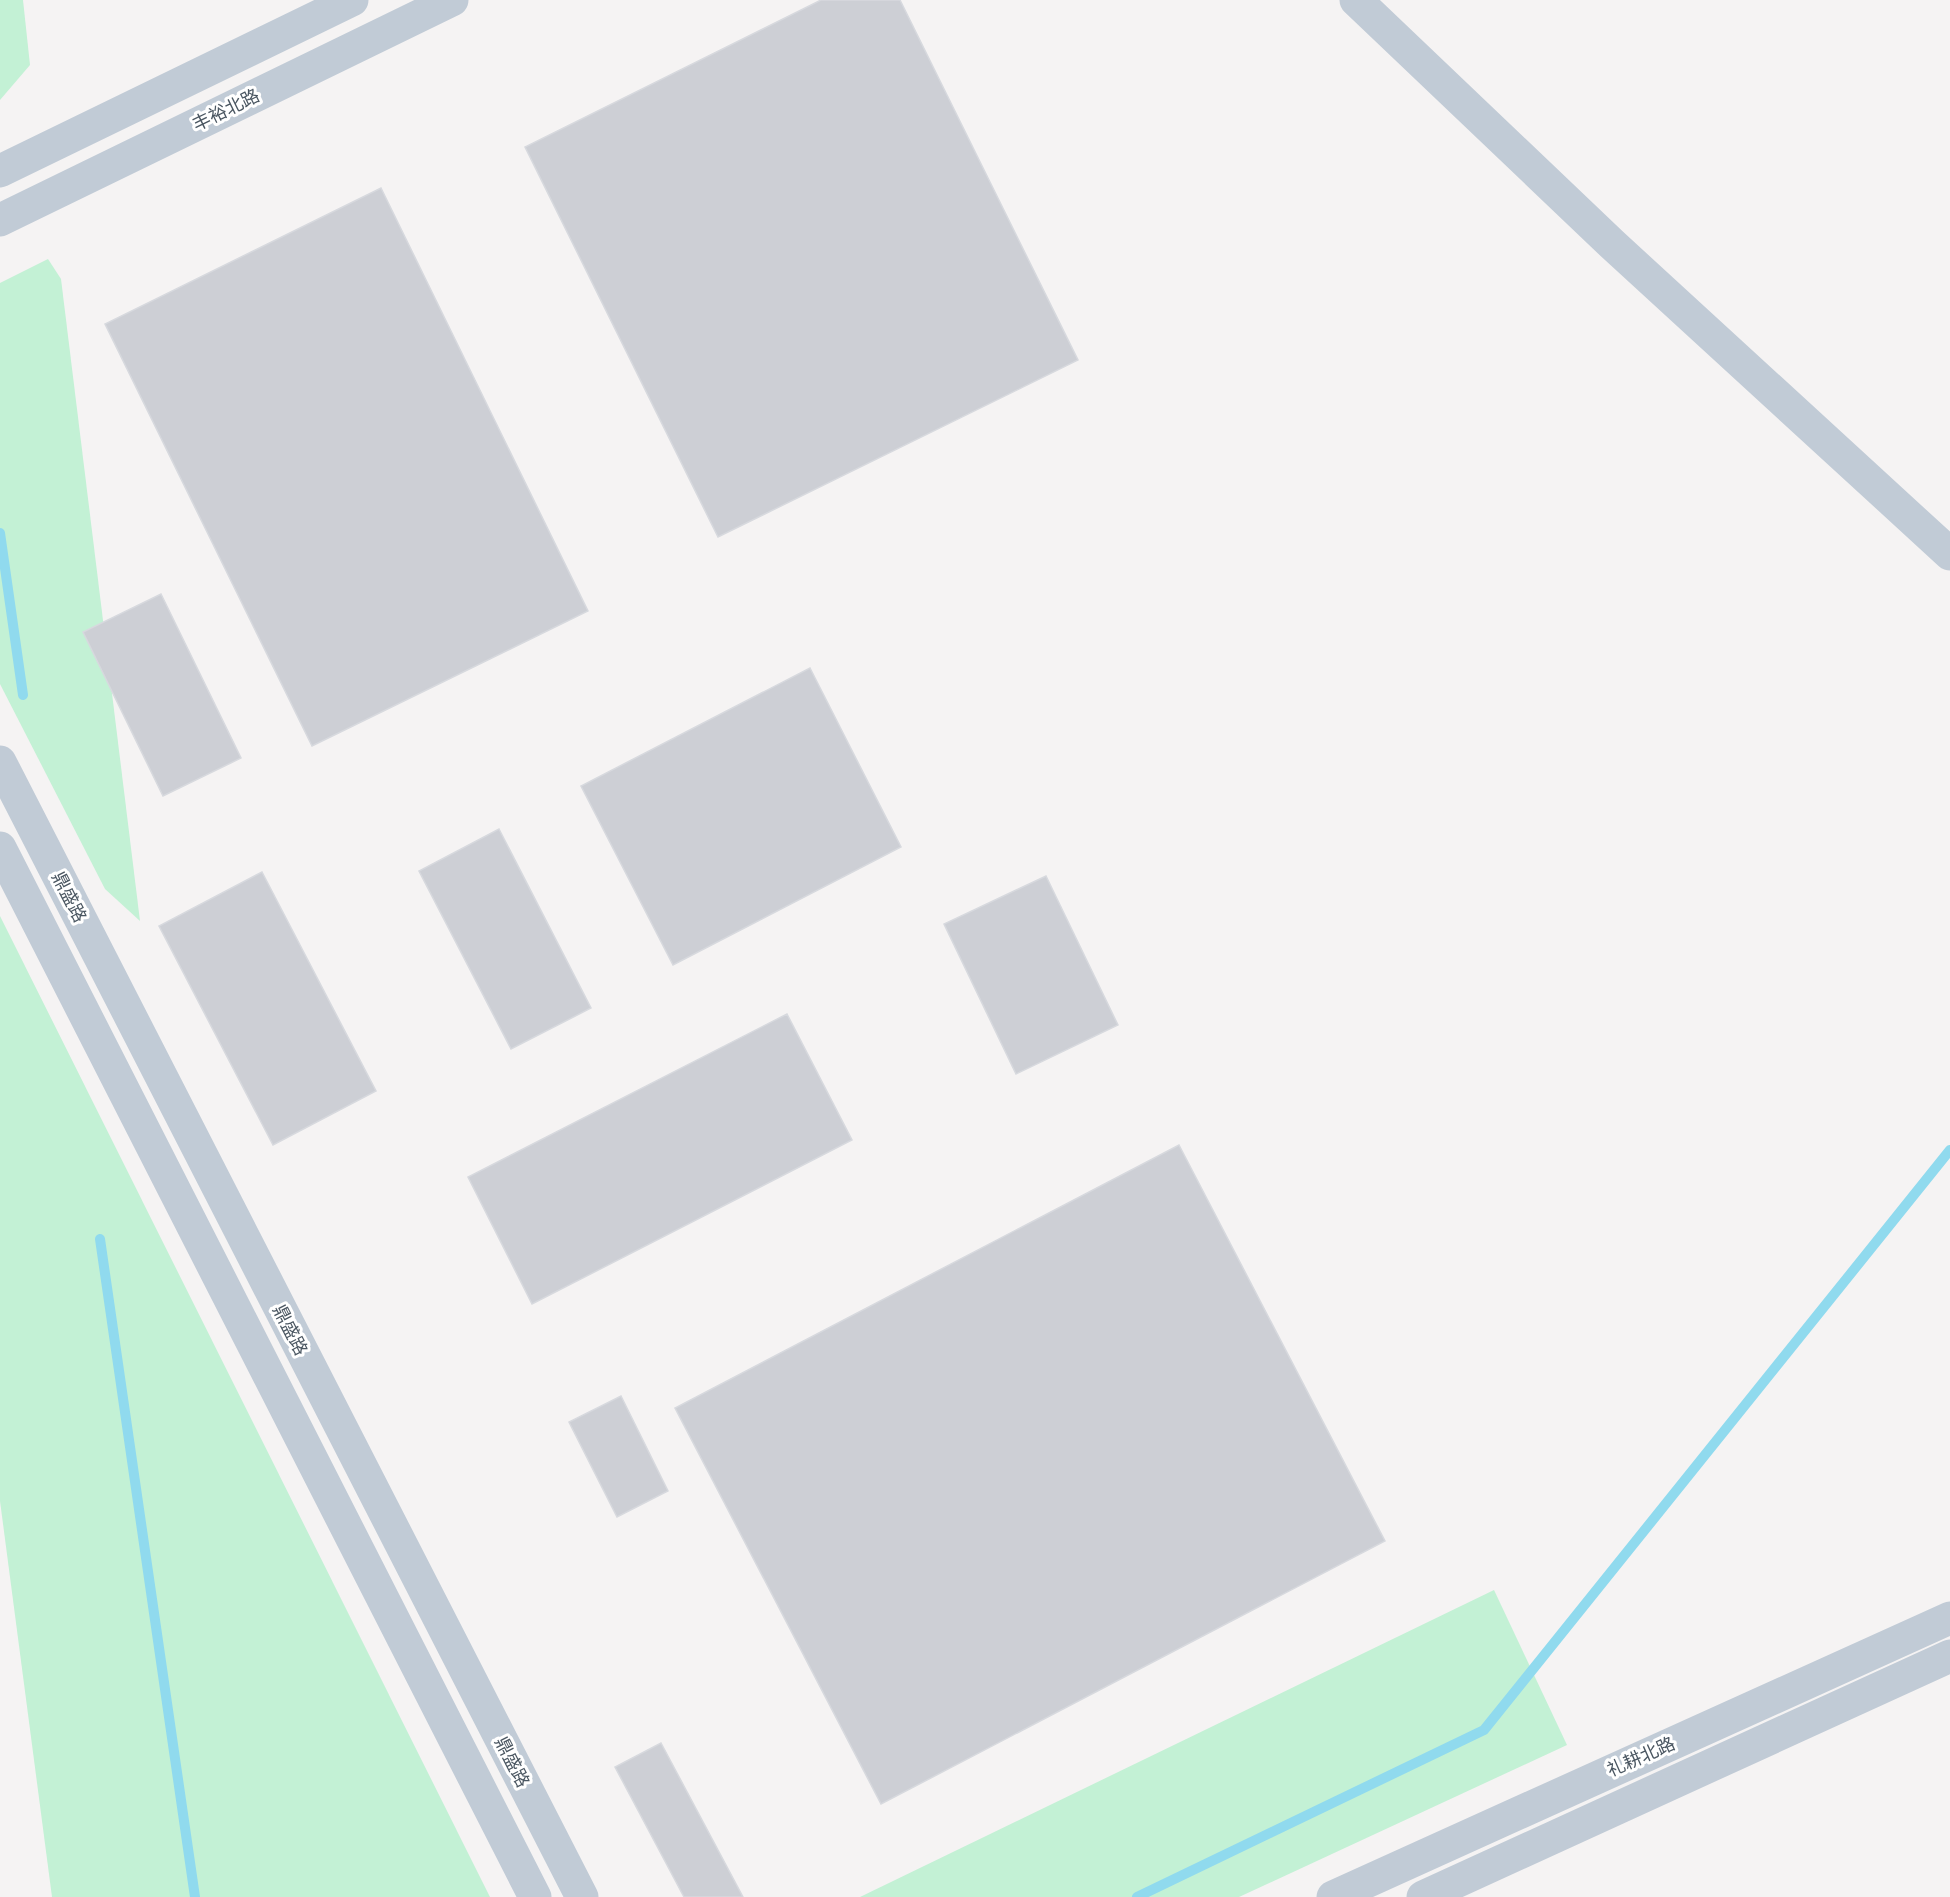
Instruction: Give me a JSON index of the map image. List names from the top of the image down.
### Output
{
  "streets": {
    "main road": ["丰裕北路", "鼎盛路", "礼耕北路"]
  }
}
